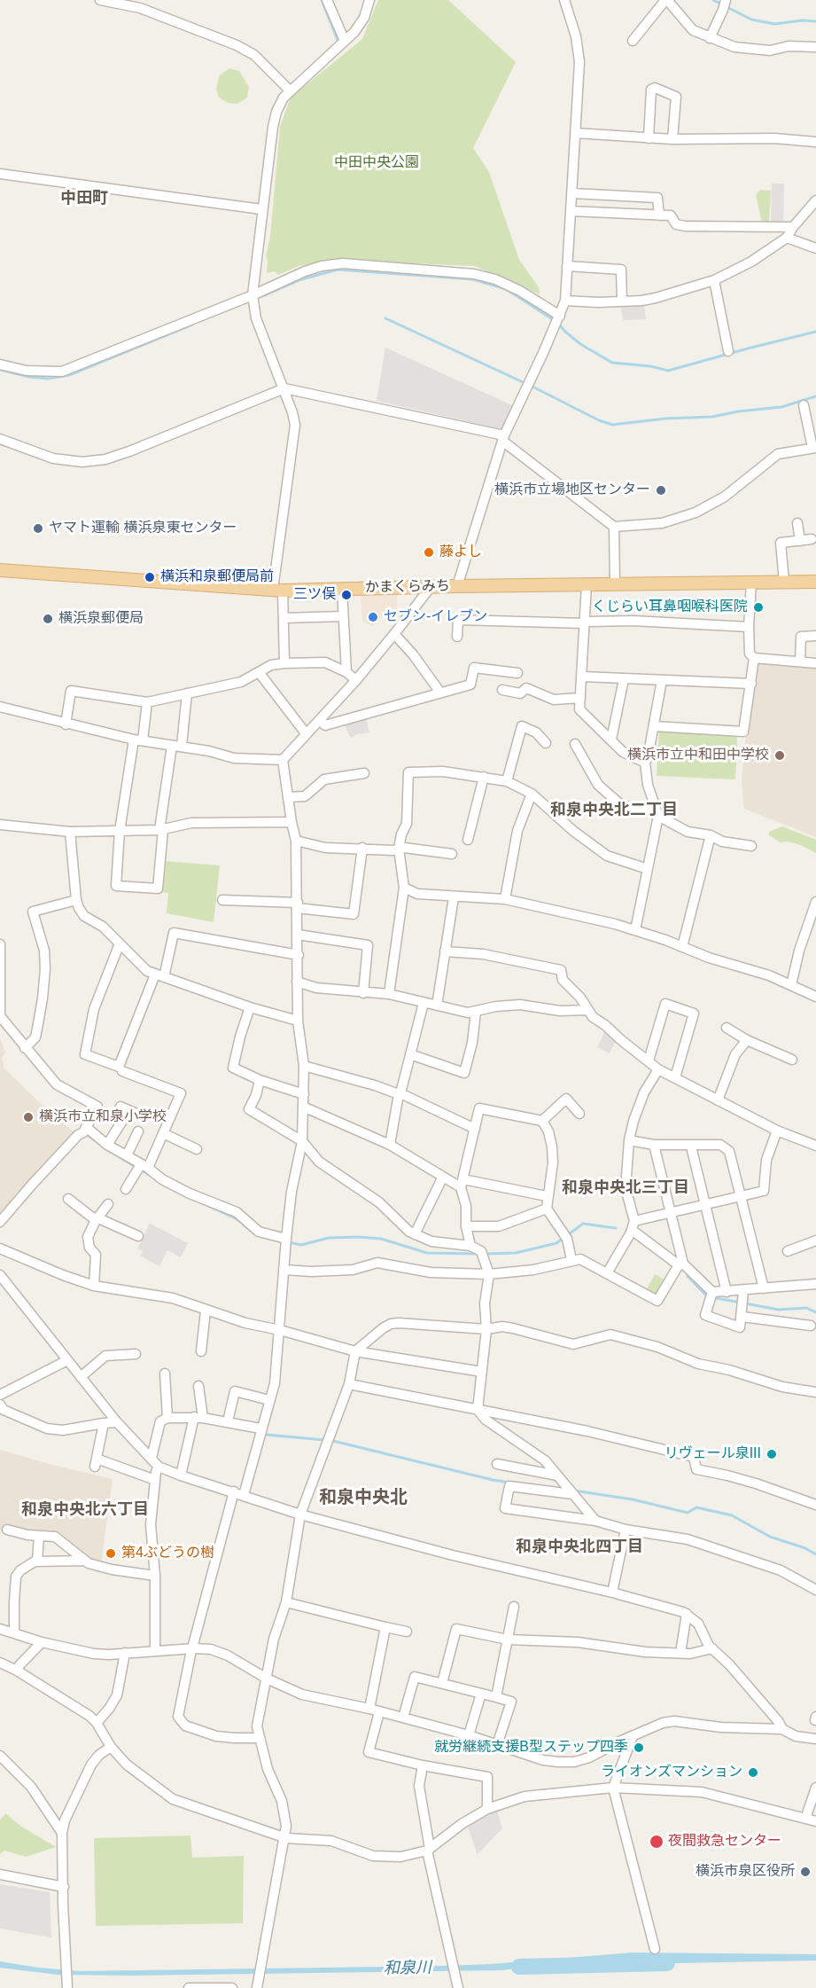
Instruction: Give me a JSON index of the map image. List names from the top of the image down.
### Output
{
  "streets": {
    "main road": ["かまくらみち"]
  },
  "districts": [
    "中田町",
    "和泉中央北二丁目",
    "和泉中央北三丁目",
    "和泉中央北",
    "和泉中央北六丁目",
    "和泉中央北四丁目"
  ],
  "water": ["和泉川"],
  "parks": ["中田中央公園"],
  "places": [
    "横浜市立場地区センター",
    "ヤマト運輸 横浜泉東センター",
    "藤よし",
    "横浜和泉郵便局前",
    "三ツ俣",
    "くじらい耳鼻咽喉科医院",
    "セブン-イレブン",
    "横浜泉郵便局",
    "横浜市立中和田中学校",
    "横浜市立和泉小学校",
    "リヴェール泉III",
    "第4ぶどうの樹",
    "就労継続支援B型ステップ四季",
    "ライオンズマンション",
    "夜間救急センター",
    "横浜市泉区役所"
  ]
}
